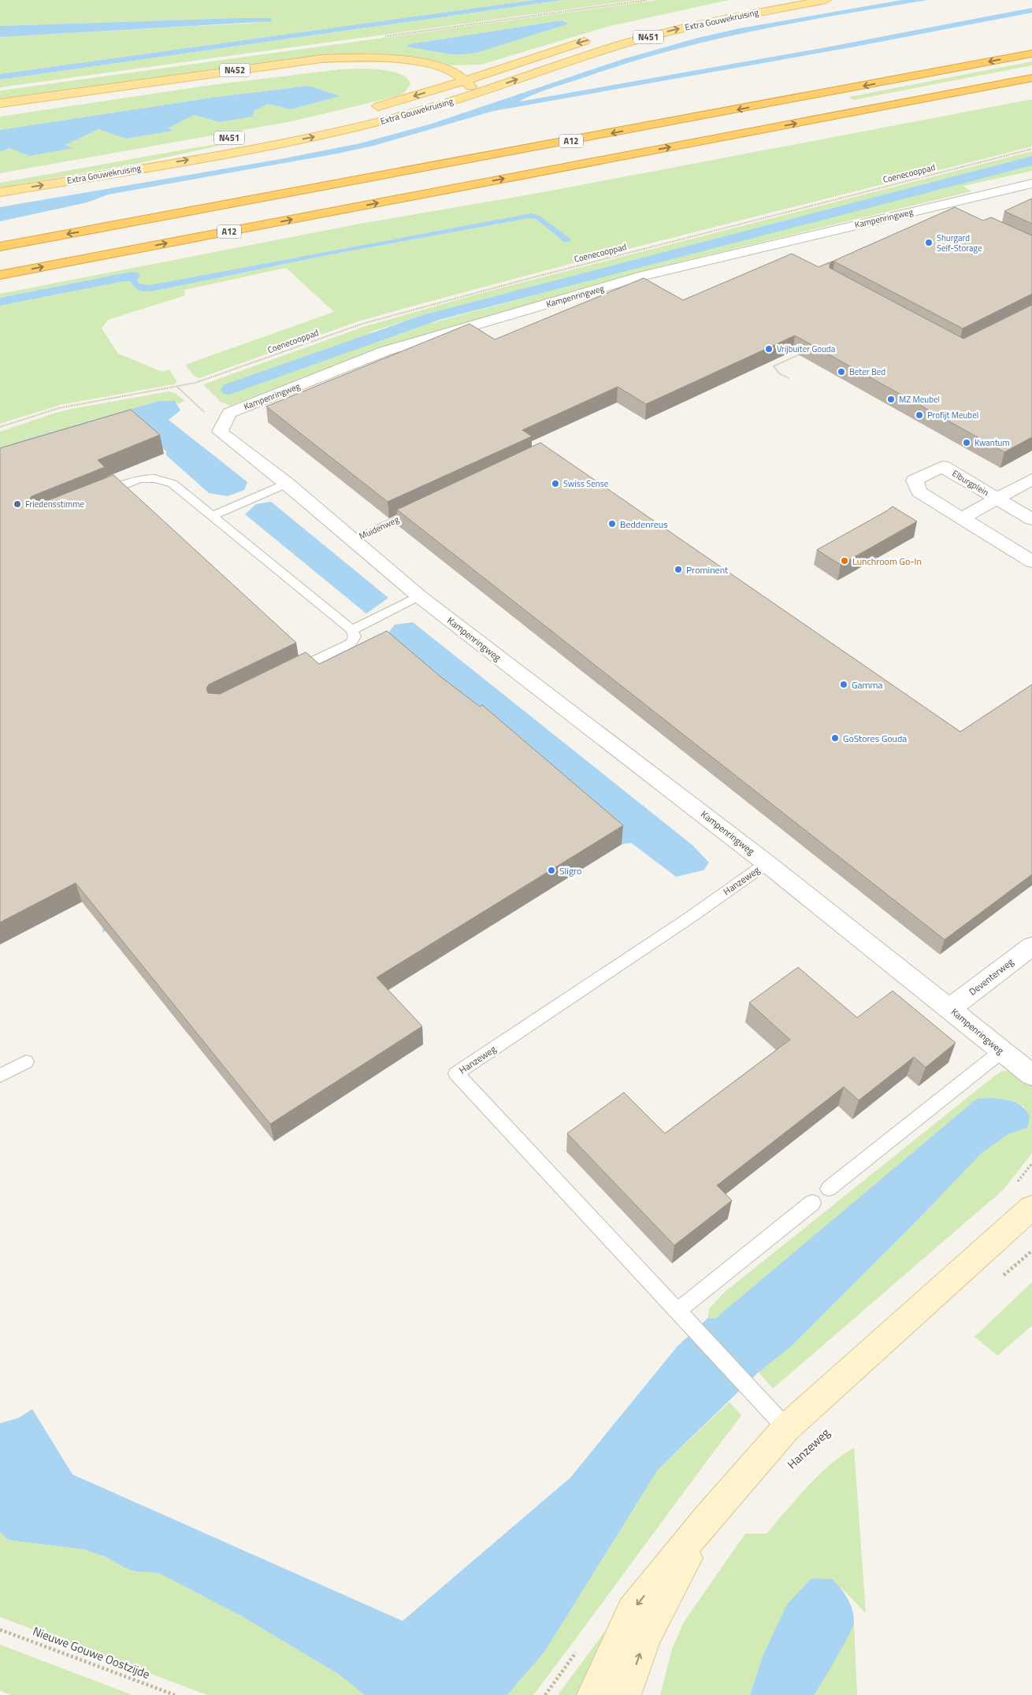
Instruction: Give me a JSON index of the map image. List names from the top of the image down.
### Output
{
  "streets": {
    "highway": ["A12"],
    "main road": ["Extra Gouwekruising", "N451", "N452"],
    "street": ["Kampenringweg", "Elburgplein", "Deventerweg"],
    "lane": ["Muidenweg", "Hanzeweg"],
    "path": ["Coenecooppad", "Nieuwe Gouwe Oostzijde"]
  },
  "crossings": [
    ["Extra Gouwekruising", "N452"],
    ["Kampenringweg", "Muidenweg"],
    ["Kampenringweg", "Hanzeweg"],
    ["Kampenringweg", "Deventerweg"]
  ],
  "places": [
    "Shurgard Self-Storage",
    "Vrijbuiter Gouda",
    "Beter Bed",
    "MZ Meubel",
    "Profijt Meubel",
    "Kwantum",
    "Swiss Sense",
    "Friedensstimme",
    "Beddenreus",
    "Lunchroom Go-In",
    "Prominent",
    "Gamma",
    "GoStores Gouda",
    "Sligro"
  ]
}
